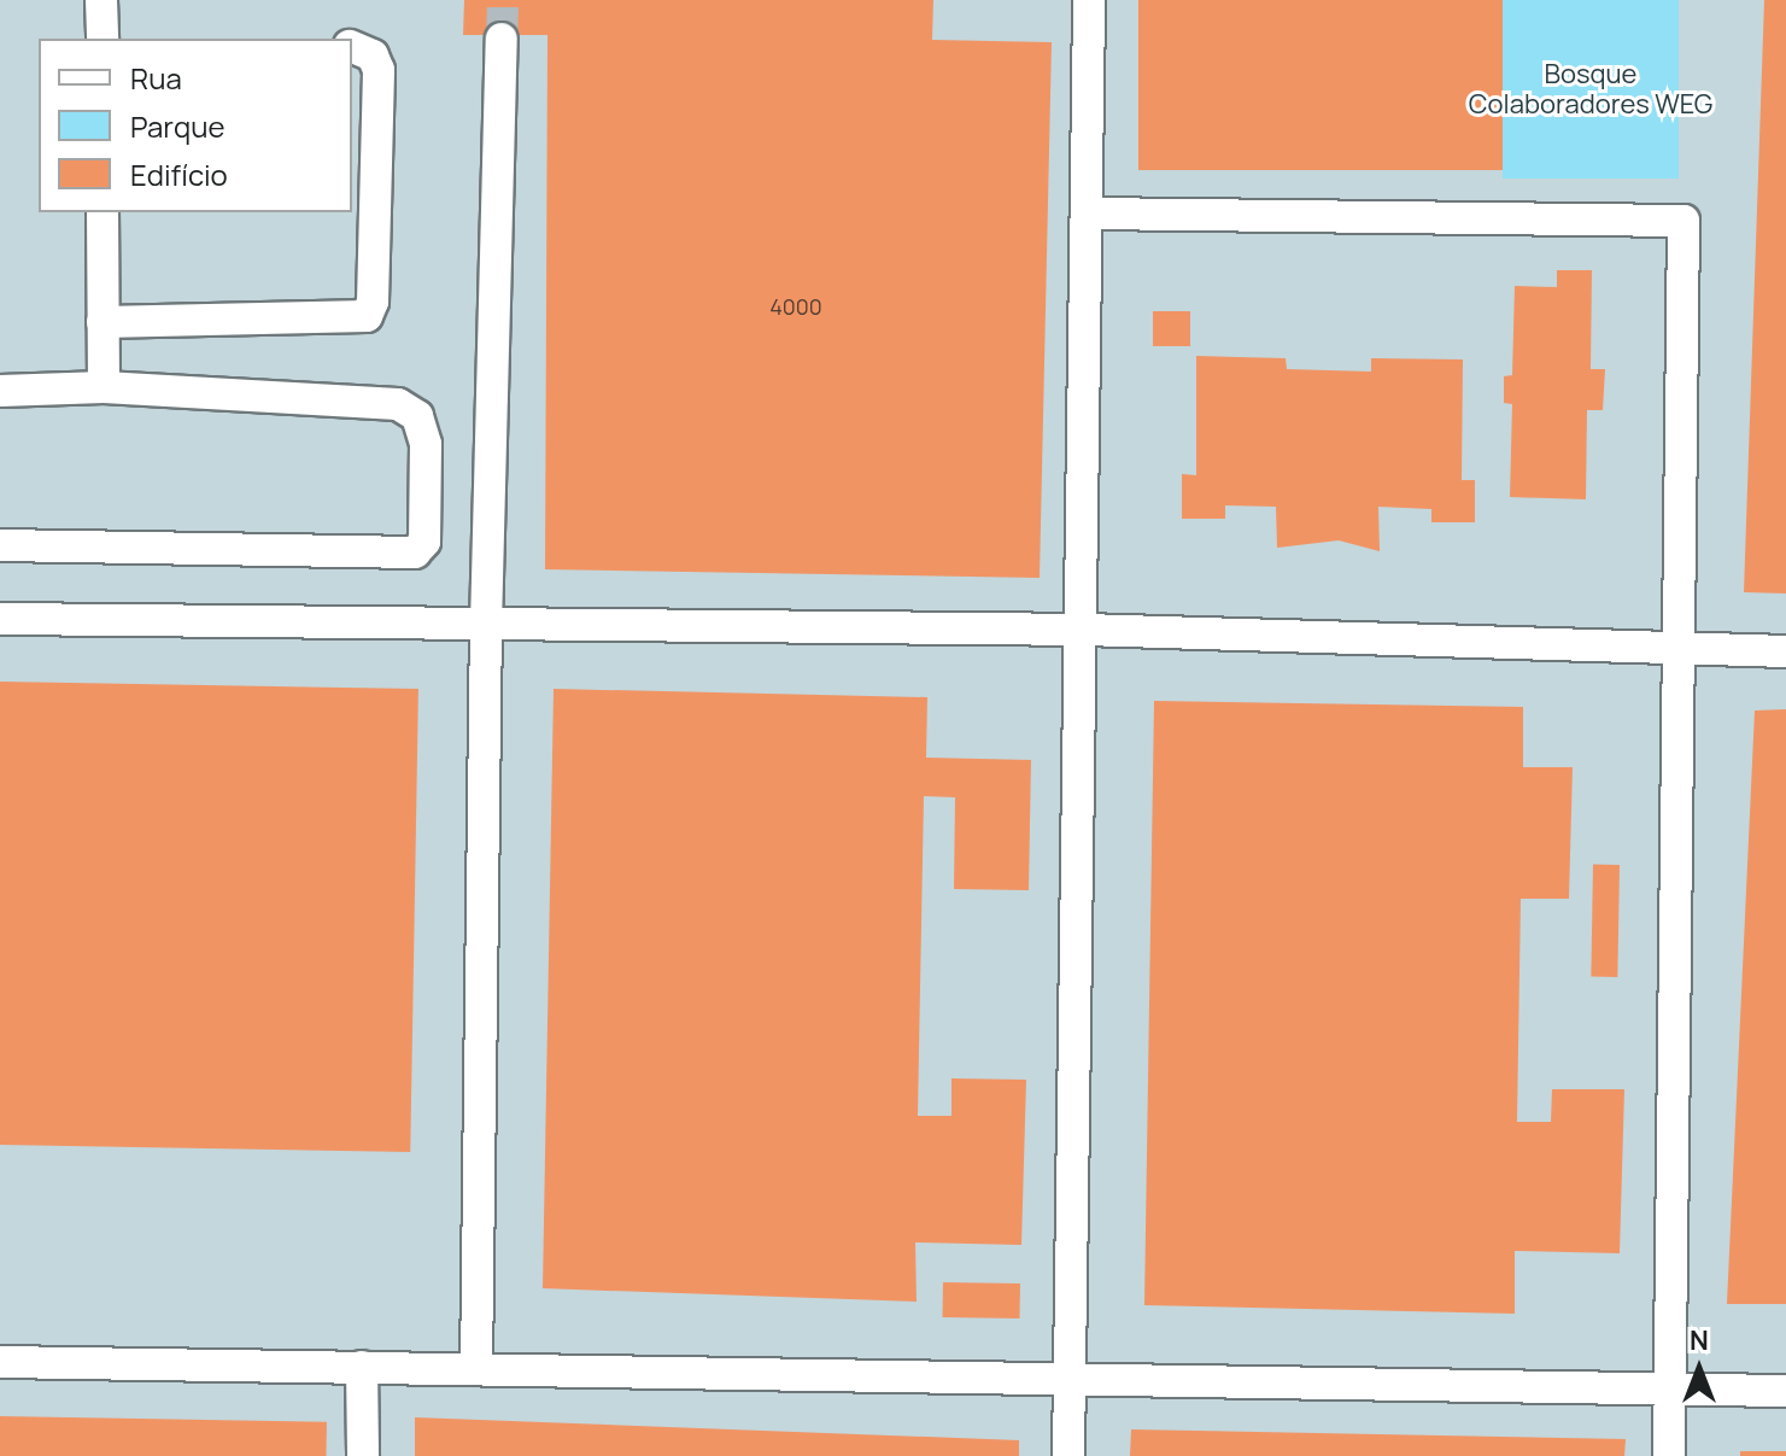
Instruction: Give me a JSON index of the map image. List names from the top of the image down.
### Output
{
  "parks": ["Bosque Colaboradores WEG"],
  "house_numbers": ["4000"],
  "legend": ["Rua", "Parque", "Edifício"],
  "north": "top"
}
